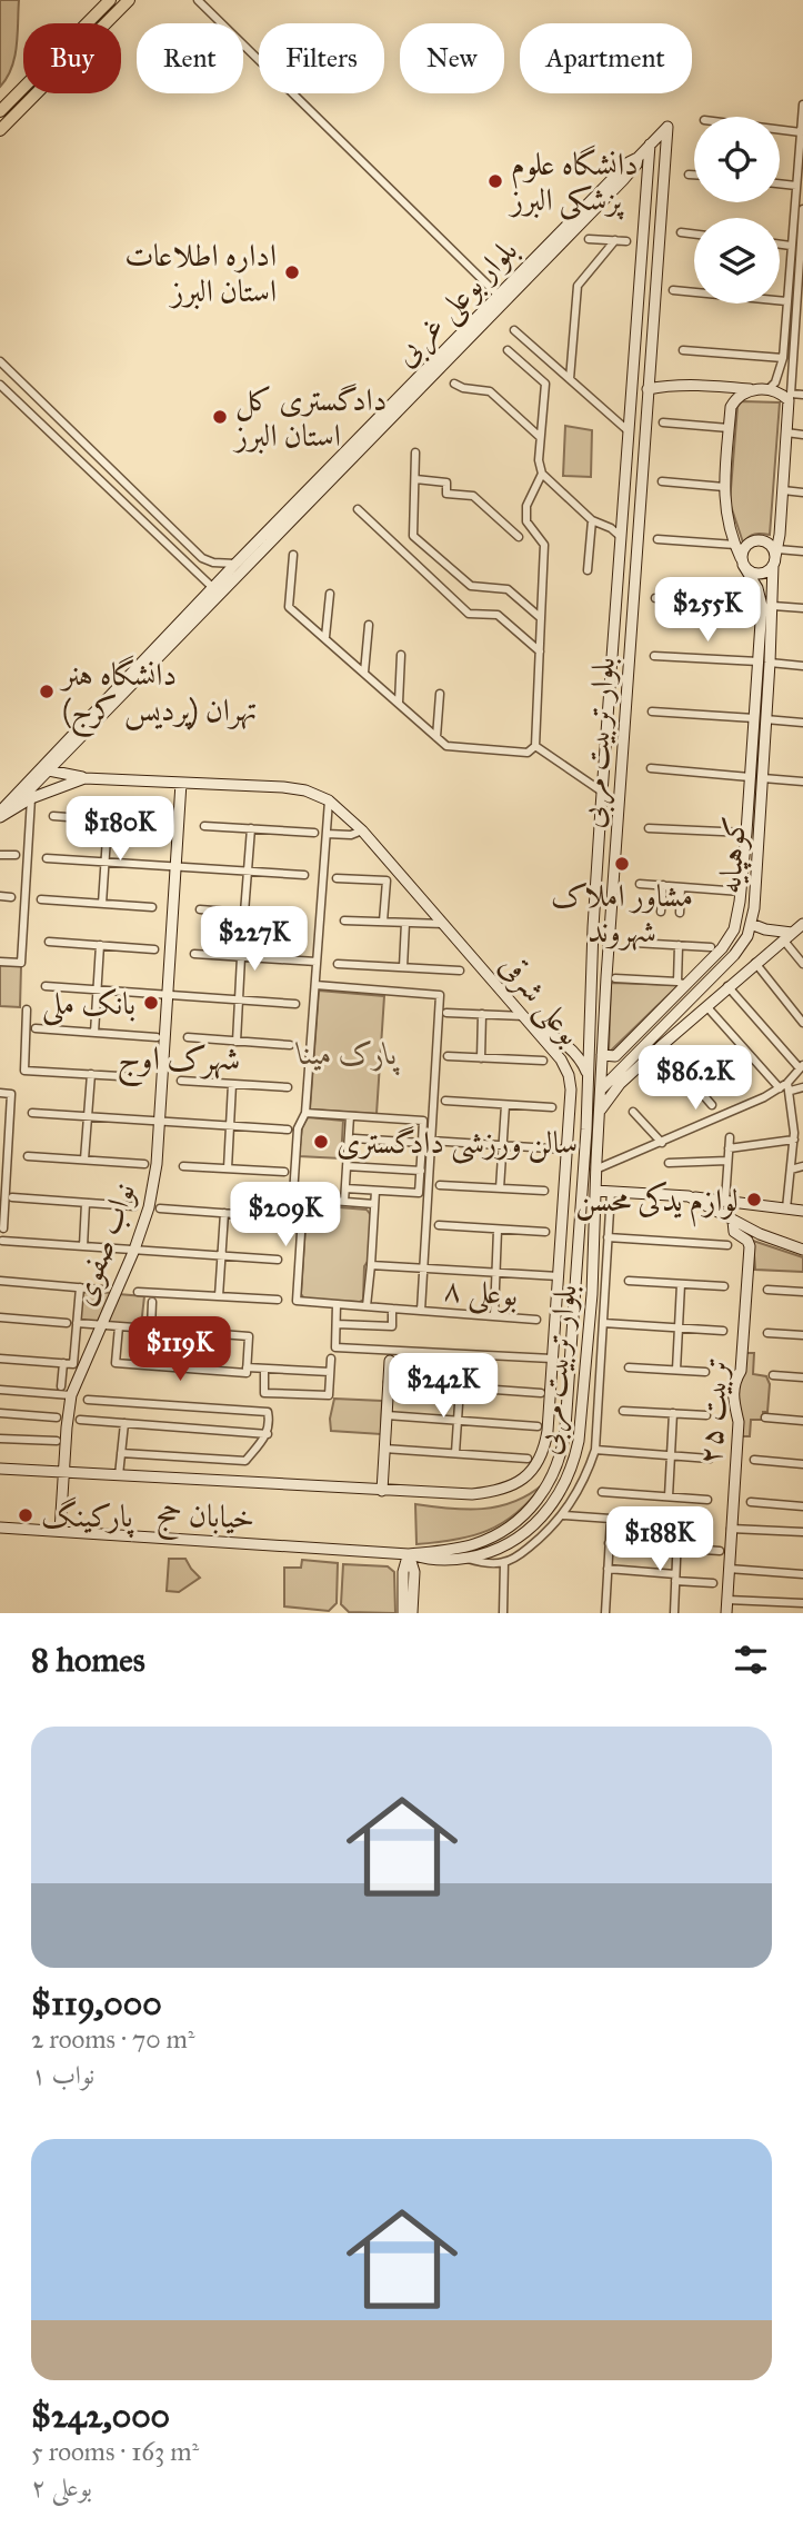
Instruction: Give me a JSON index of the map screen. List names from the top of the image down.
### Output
{
  "streets": {
    "main road": [
      "بلوار بوعلی غربی",
      "بلوار تربیت مربی",
      "کوهپایه",
      "بوعلی شرقی",
      "نواب صفوی",
      "تربیت ۲۵",
      "خیابان حج"
    ],
    "street": ["بوعلی ۸"]
  },
  "crossings": [
    ["بلوار تربیت مربی", "کوهپایه"],
    ["بلوار تربیت مربی", "خیابان حج"],
    ["بوعلی شرقی", "نواب صفوی"],
    ["نواب صفوی", "خیابان حج"]
  ],
  "districts": ["شهرک اوج"],
  "parks": ["پارک مینا"],
  "places": [
    "دانشگاه علوم پزشکی البرز",
    "اداره اطلاعات استان البرز",
    "دادگستری کل استان البرز",
    "دانشگاه هنر تهران (پردیس کرج)",
    "مشاور املاک شهروند",
    "بانک ملی",
    "سالن ورزشی دادگستری",
    "لوازم یدکی محسن",
    "پارکینگ"
  ],
  "page": {
    "chip": [
      "Buy",
      "Rent",
      "Filters",
      "New",
      "Apartment"
    ],
    "price": [
      "$255K",
      "$180K",
      "$227K",
      "$86.2K",
      "$209K",
      "$119K",
      "$242K",
      "$188K"
    ],
    "heading": "8 homes",
    "list": [
      {
        "name": "$119,000",
        "note": "2 rooms · 70 m² · نواب ۱"
      },
      {
        "name": "$242,000",
        "note": "5 rooms · 163 m² · بوعلی ۲"
      }
    ]
  }
}
